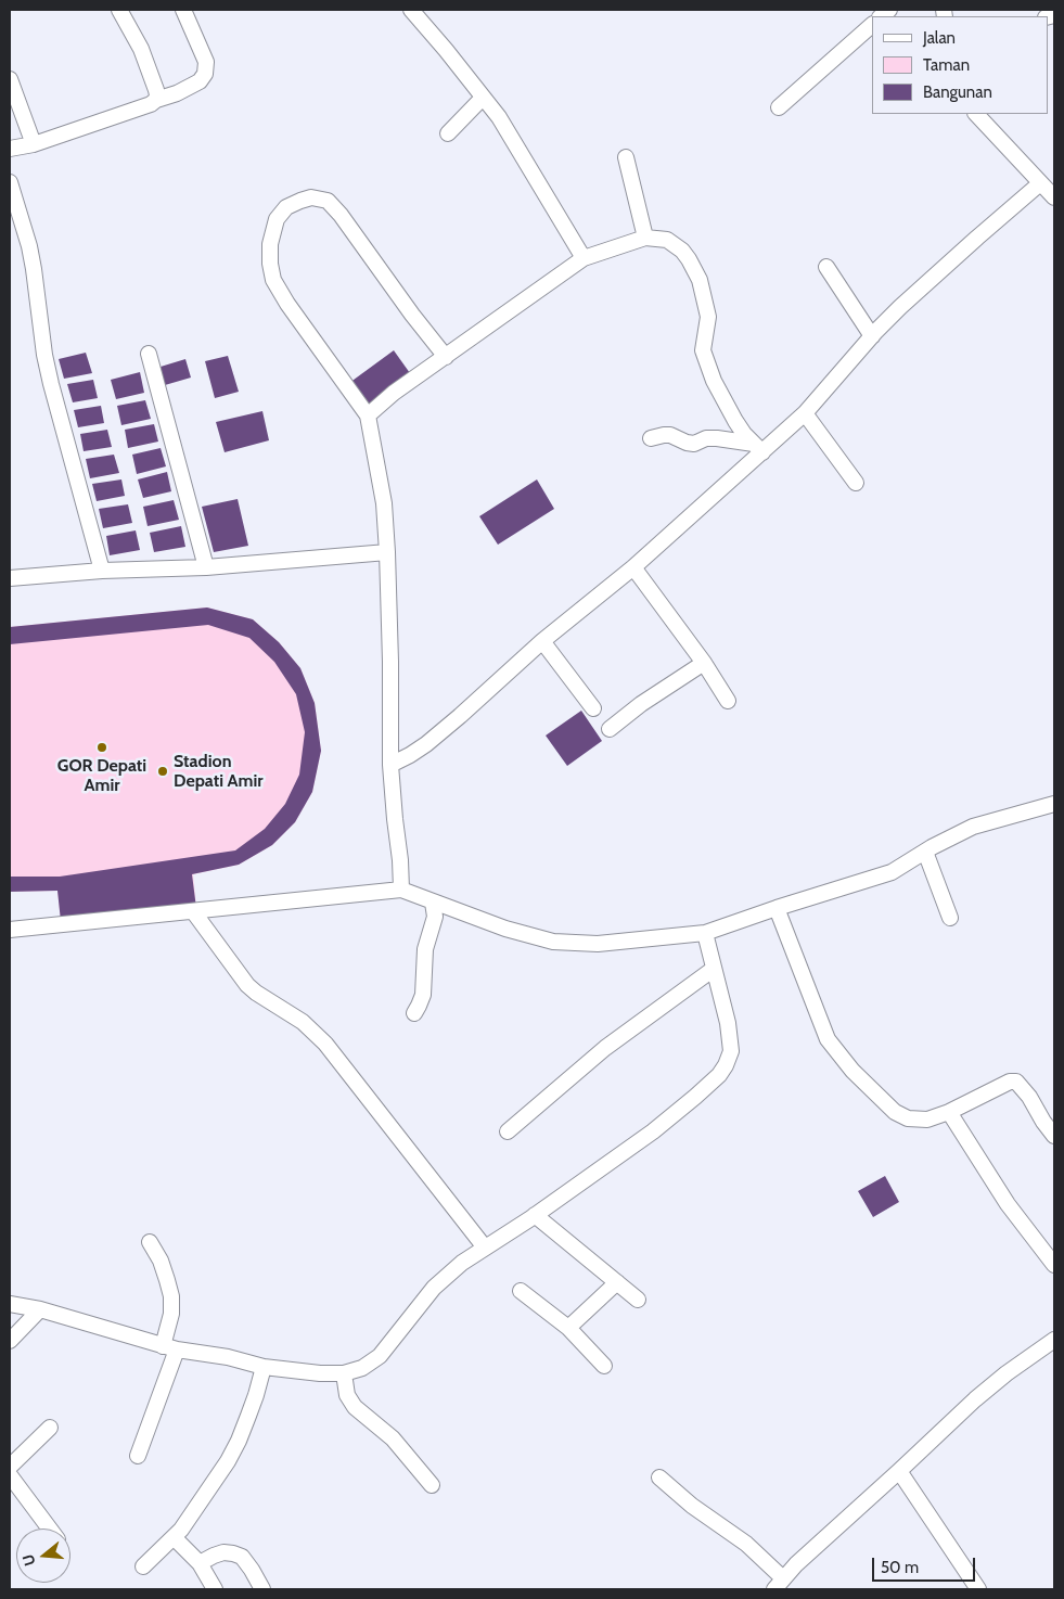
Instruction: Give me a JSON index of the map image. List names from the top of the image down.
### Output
{
  "places": ["GOR Depati Amir", "Stadion Depati Amir"],
  "legend": ["Jalan", "Taman", "Bangunan"],
  "scale_bar": "50 m",
  "north": "left"
}
